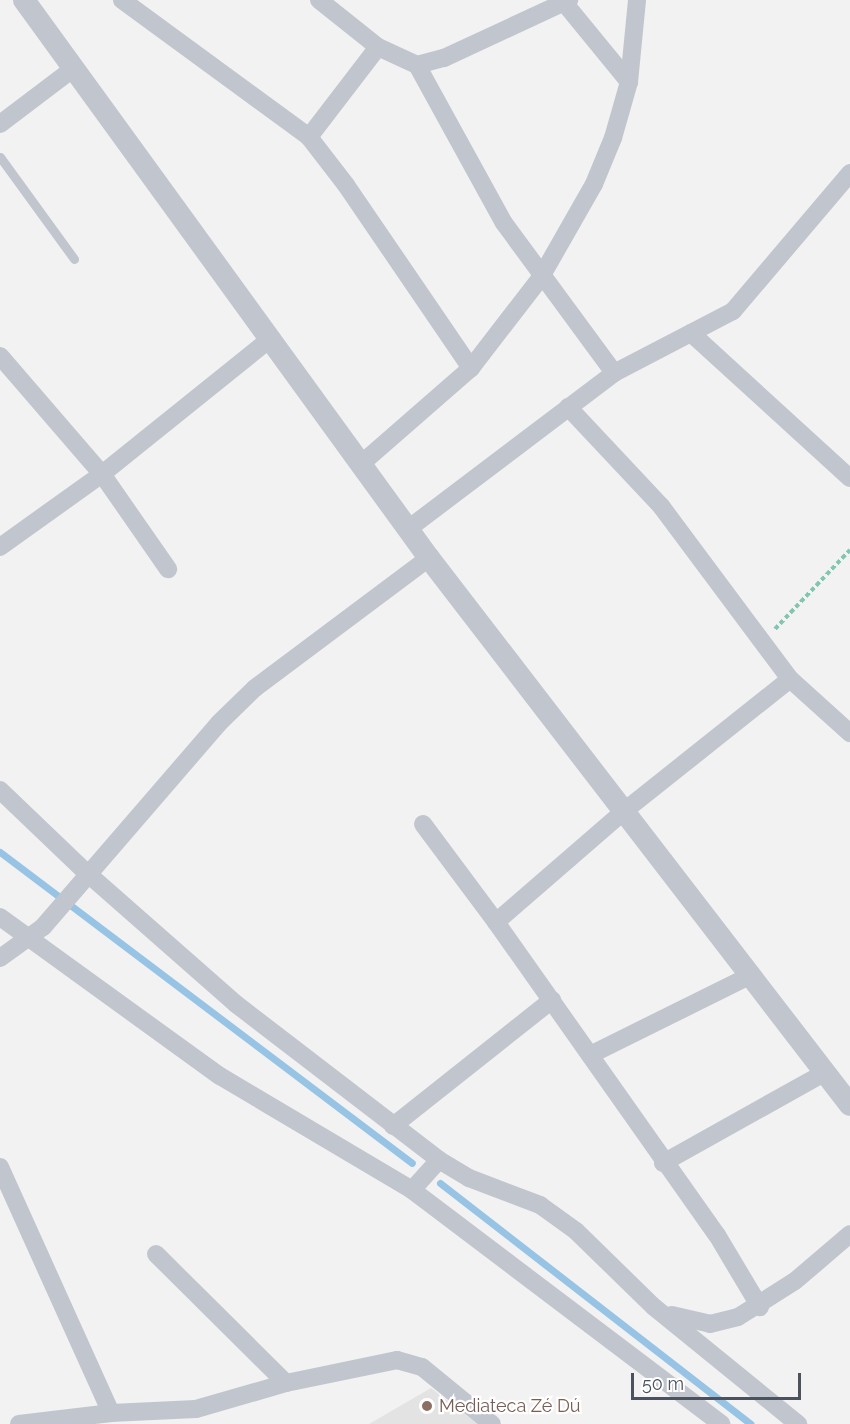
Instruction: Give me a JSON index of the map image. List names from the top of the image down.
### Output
{
  "places": ["Mediateca Zé Dú"],
  "scale_bar": "50 m"
}
